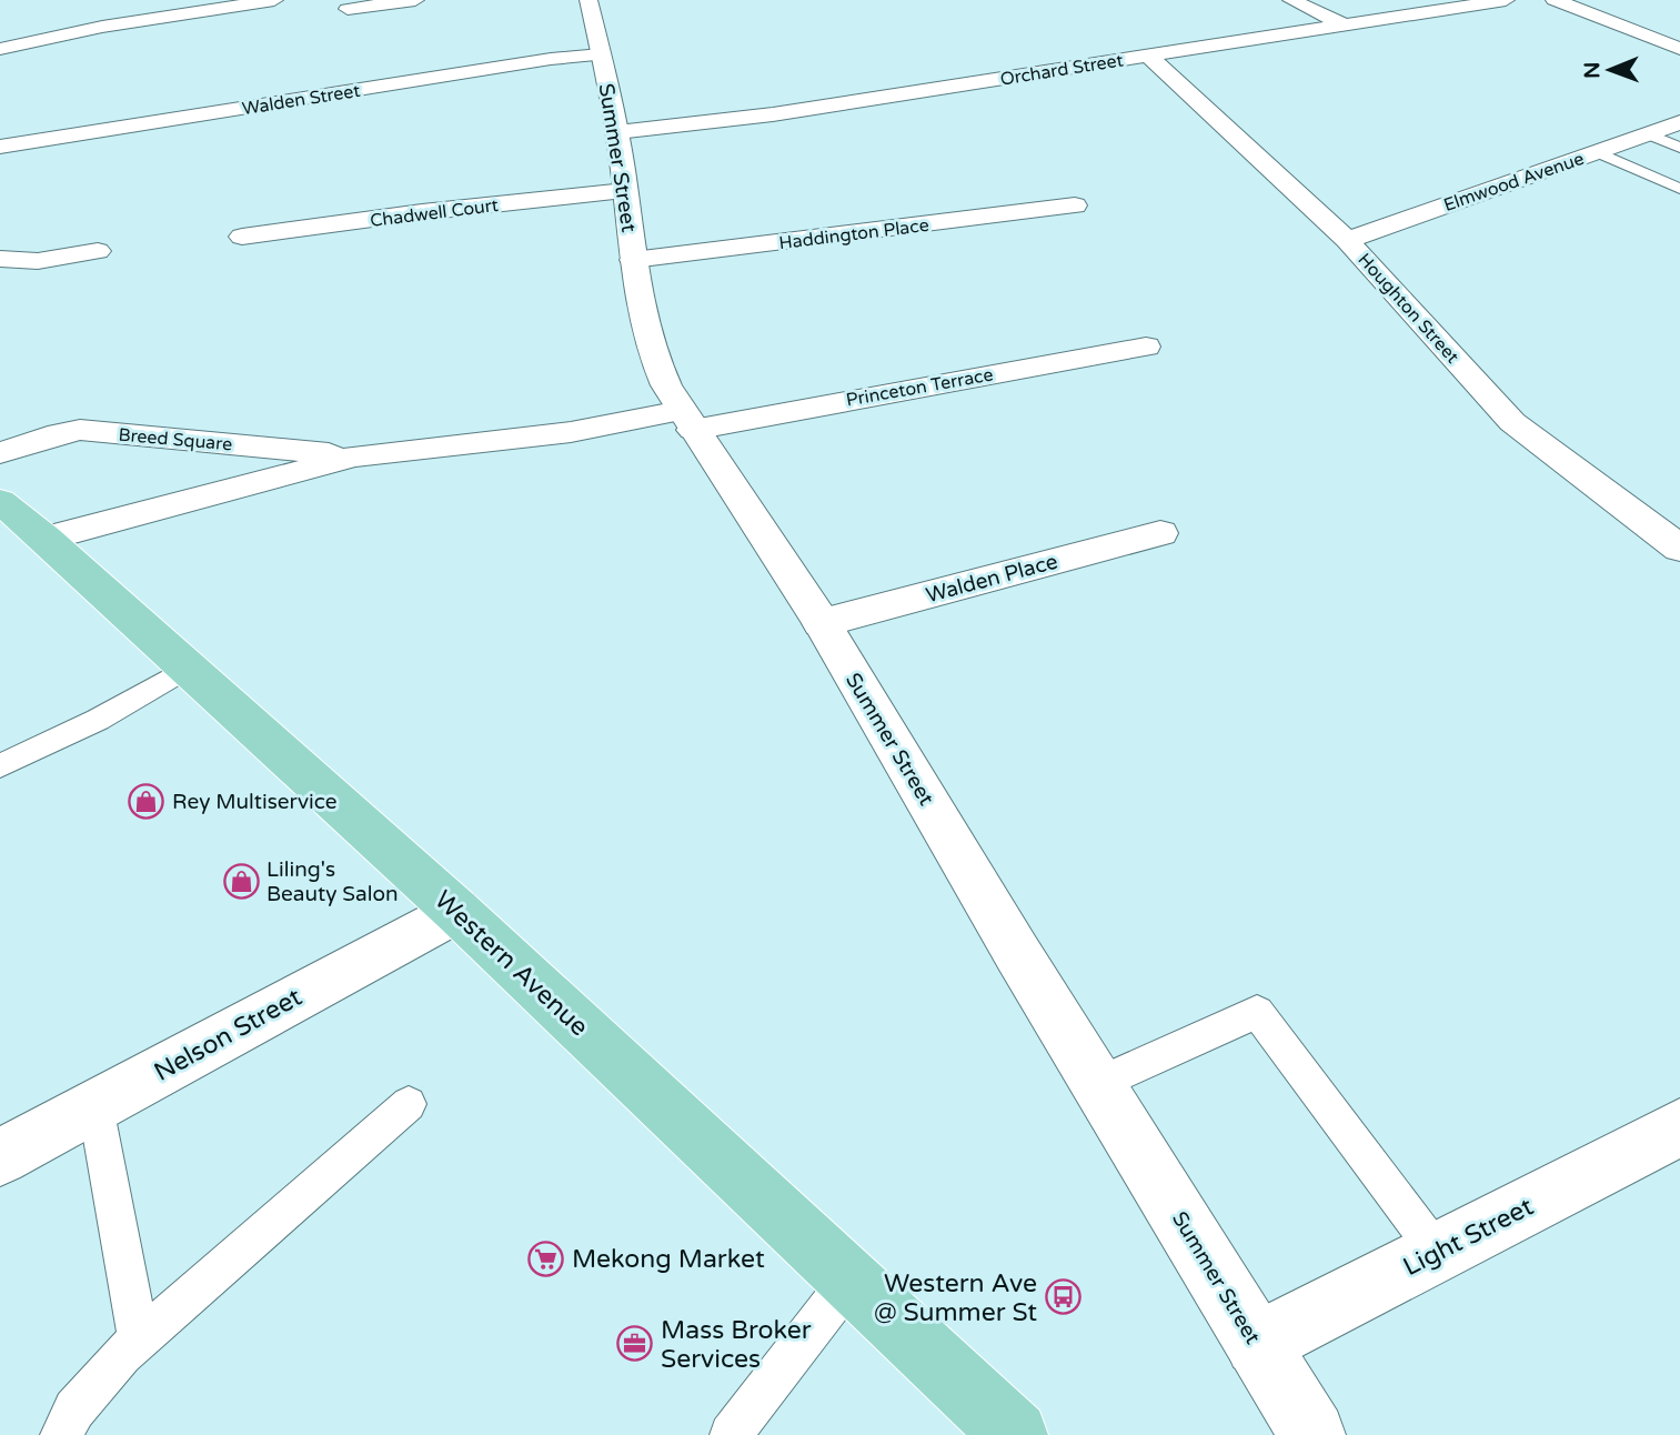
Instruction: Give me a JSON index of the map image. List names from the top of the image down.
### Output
{
  "streets": {
    "main road": ["Western Avenue"],
    "street": [
      "Orchard Street",
      "Walden Street",
      "Summer Street",
      "Elmwood Avenue",
      "Chadwell Court",
      "Haddington Place",
      "Houghton Street",
      "Princeton Terrace",
      "Breed Square",
      "Walden Place",
      "Nelson Street",
      "Light Street"
    ]
  },
  "crossings": [
    ["Orchard Street", "Summer Street"],
    ["Orchard Street", "Houghton Street"],
    ["Walden Street", "Summer Street"],
    ["Summer Street", "Chadwell Court"],
    ["Summer Street", "Haddington Place"],
    ["Summer Street", "Princeton Terrace"],
    ["Summer Street", "Breed Square"],
    ["Summer Street", "Walden Place"],
    ["Summer Street", "Light Street"],
    ["Elmwood Avenue", "Houghton Street"],
    ["Princeton Terrace", "Breed Square"],
    ["Breed Square", "Western Avenue"],
    ["Western Avenue", "Nelson Street"]
  ],
  "places": {
    "shop": ["Rey Multiservice", "Liling's Beauty Salon"],
    "supermarket": ["Mekong Market"],
    "bus stop": ["Western Ave @ Summer St"],
    "office": ["Mass Broker Services"]
  },
  "north": "left"
}
